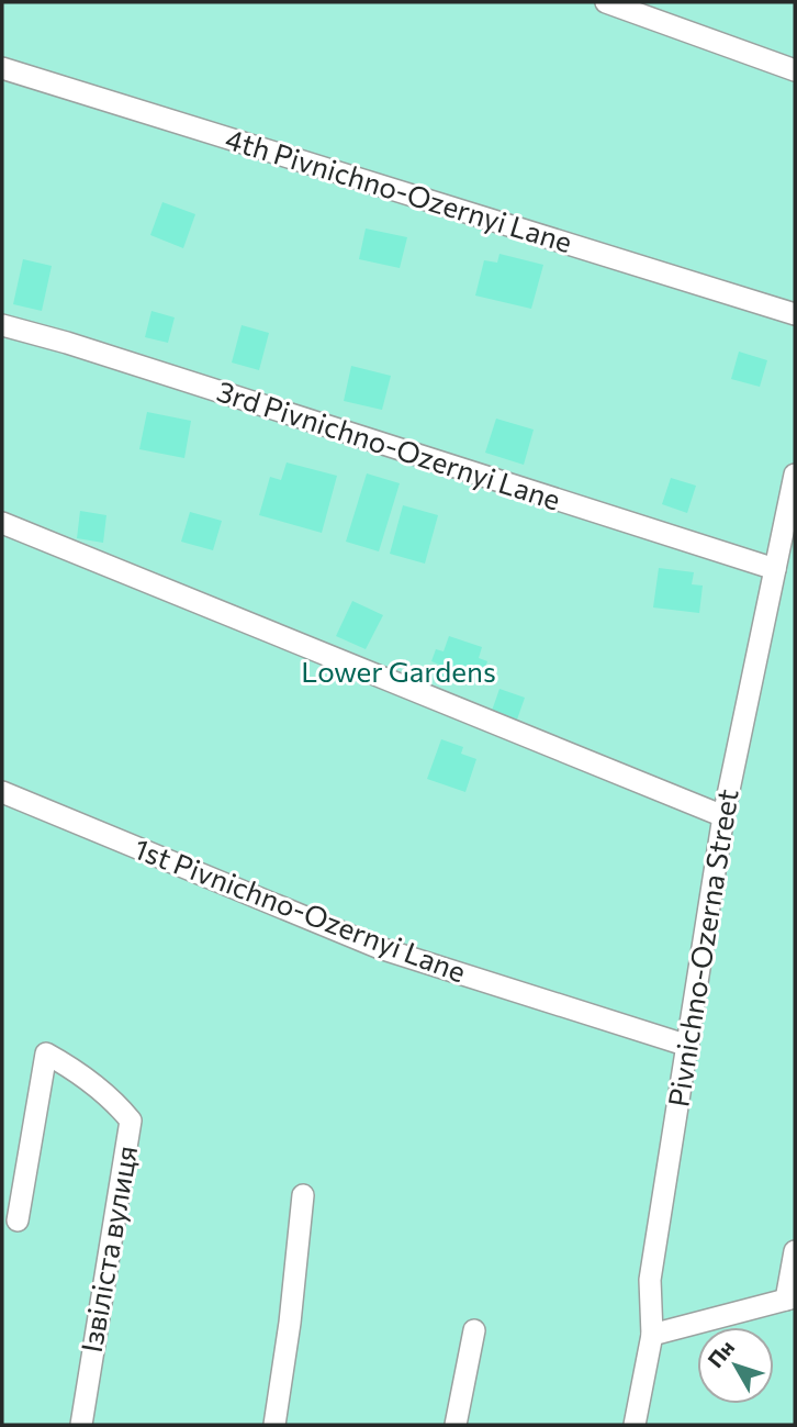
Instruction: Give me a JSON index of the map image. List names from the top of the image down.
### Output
{
  "streets": {
    "street": [
      "4th Pivnichno-Ozernyi Lane",
      "3rd Pivnichno-Ozernyi Lane",
      "1st Pivnichno-Ozernyi Lane",
      "Pivnichno-Ozerna Street",
      "Ізвіліста вулиця"
    ]
  },
  "crossings": [
    ["3rd Pivnichno-Ozernyi Lane", "Pivnichno-Ozerna Street"],
    ["1st Pivnichno-Ozernyi Lane", "Pivnichno-Ozerna Street"]
  ],
  "parks": ["Lower Gardens"],
  "north": "top left"
}
